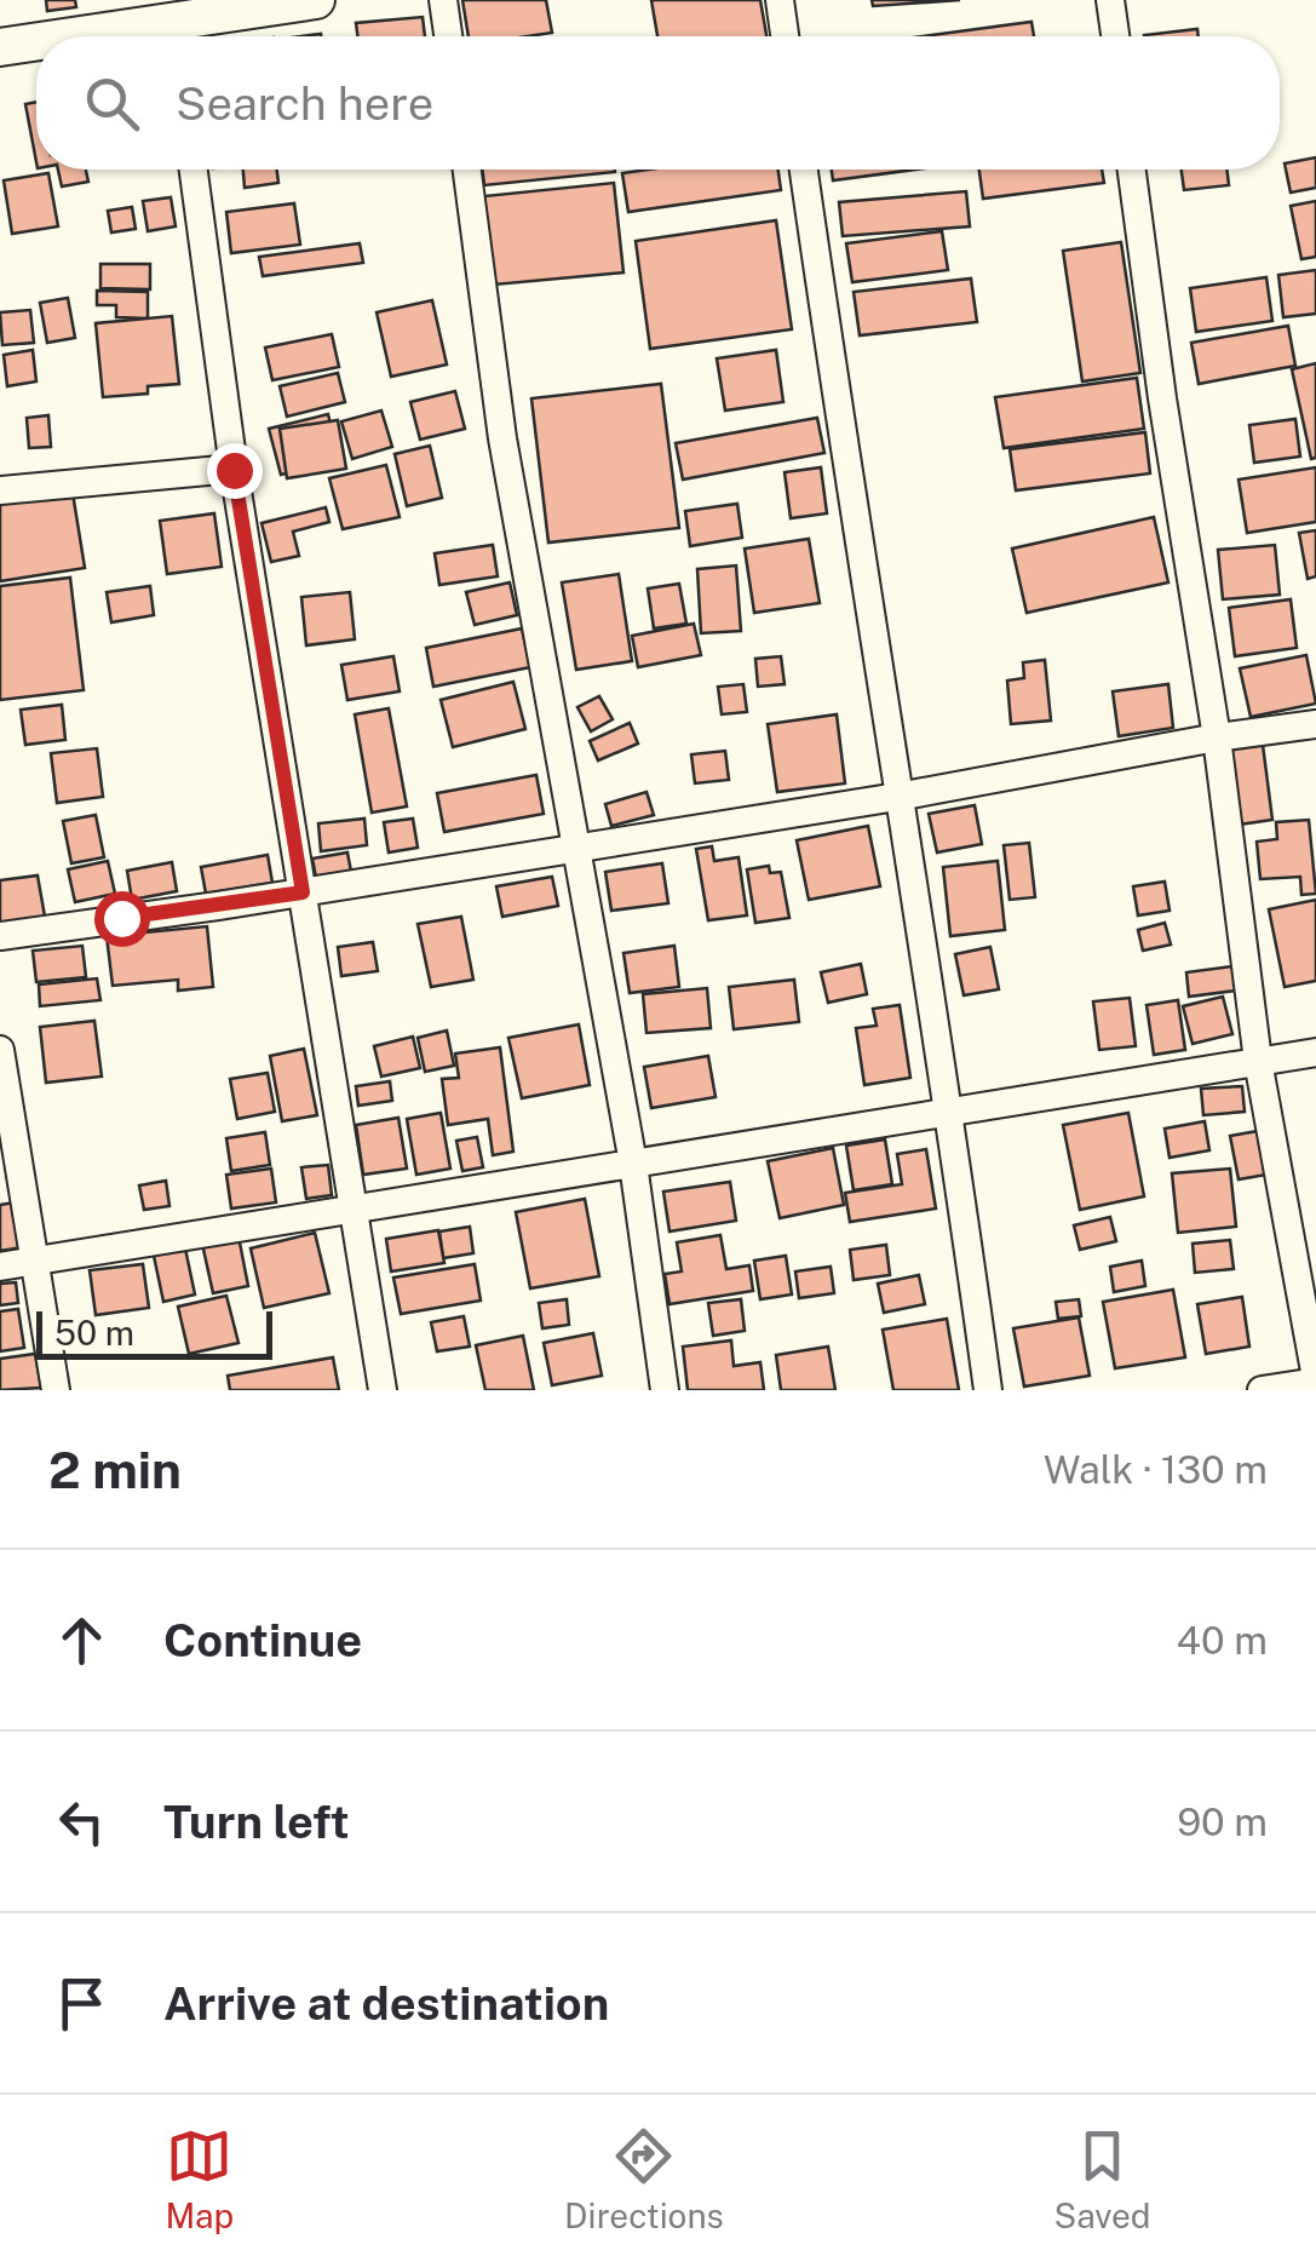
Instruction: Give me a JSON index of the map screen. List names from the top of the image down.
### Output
{
  "scale_bar": "50 m",
  "page": {
    "search": "Search here",
    "scale": "50 m",
    "heading": ["2 min", "Walk · 130 m"],
    "list": [
      ["Continue", "40 m"],
      ["Turn left", "90 m"],
      "Arrive at destination"
    ],
    "nav": ["Map", "Directions", "Saved"]
  }
}
